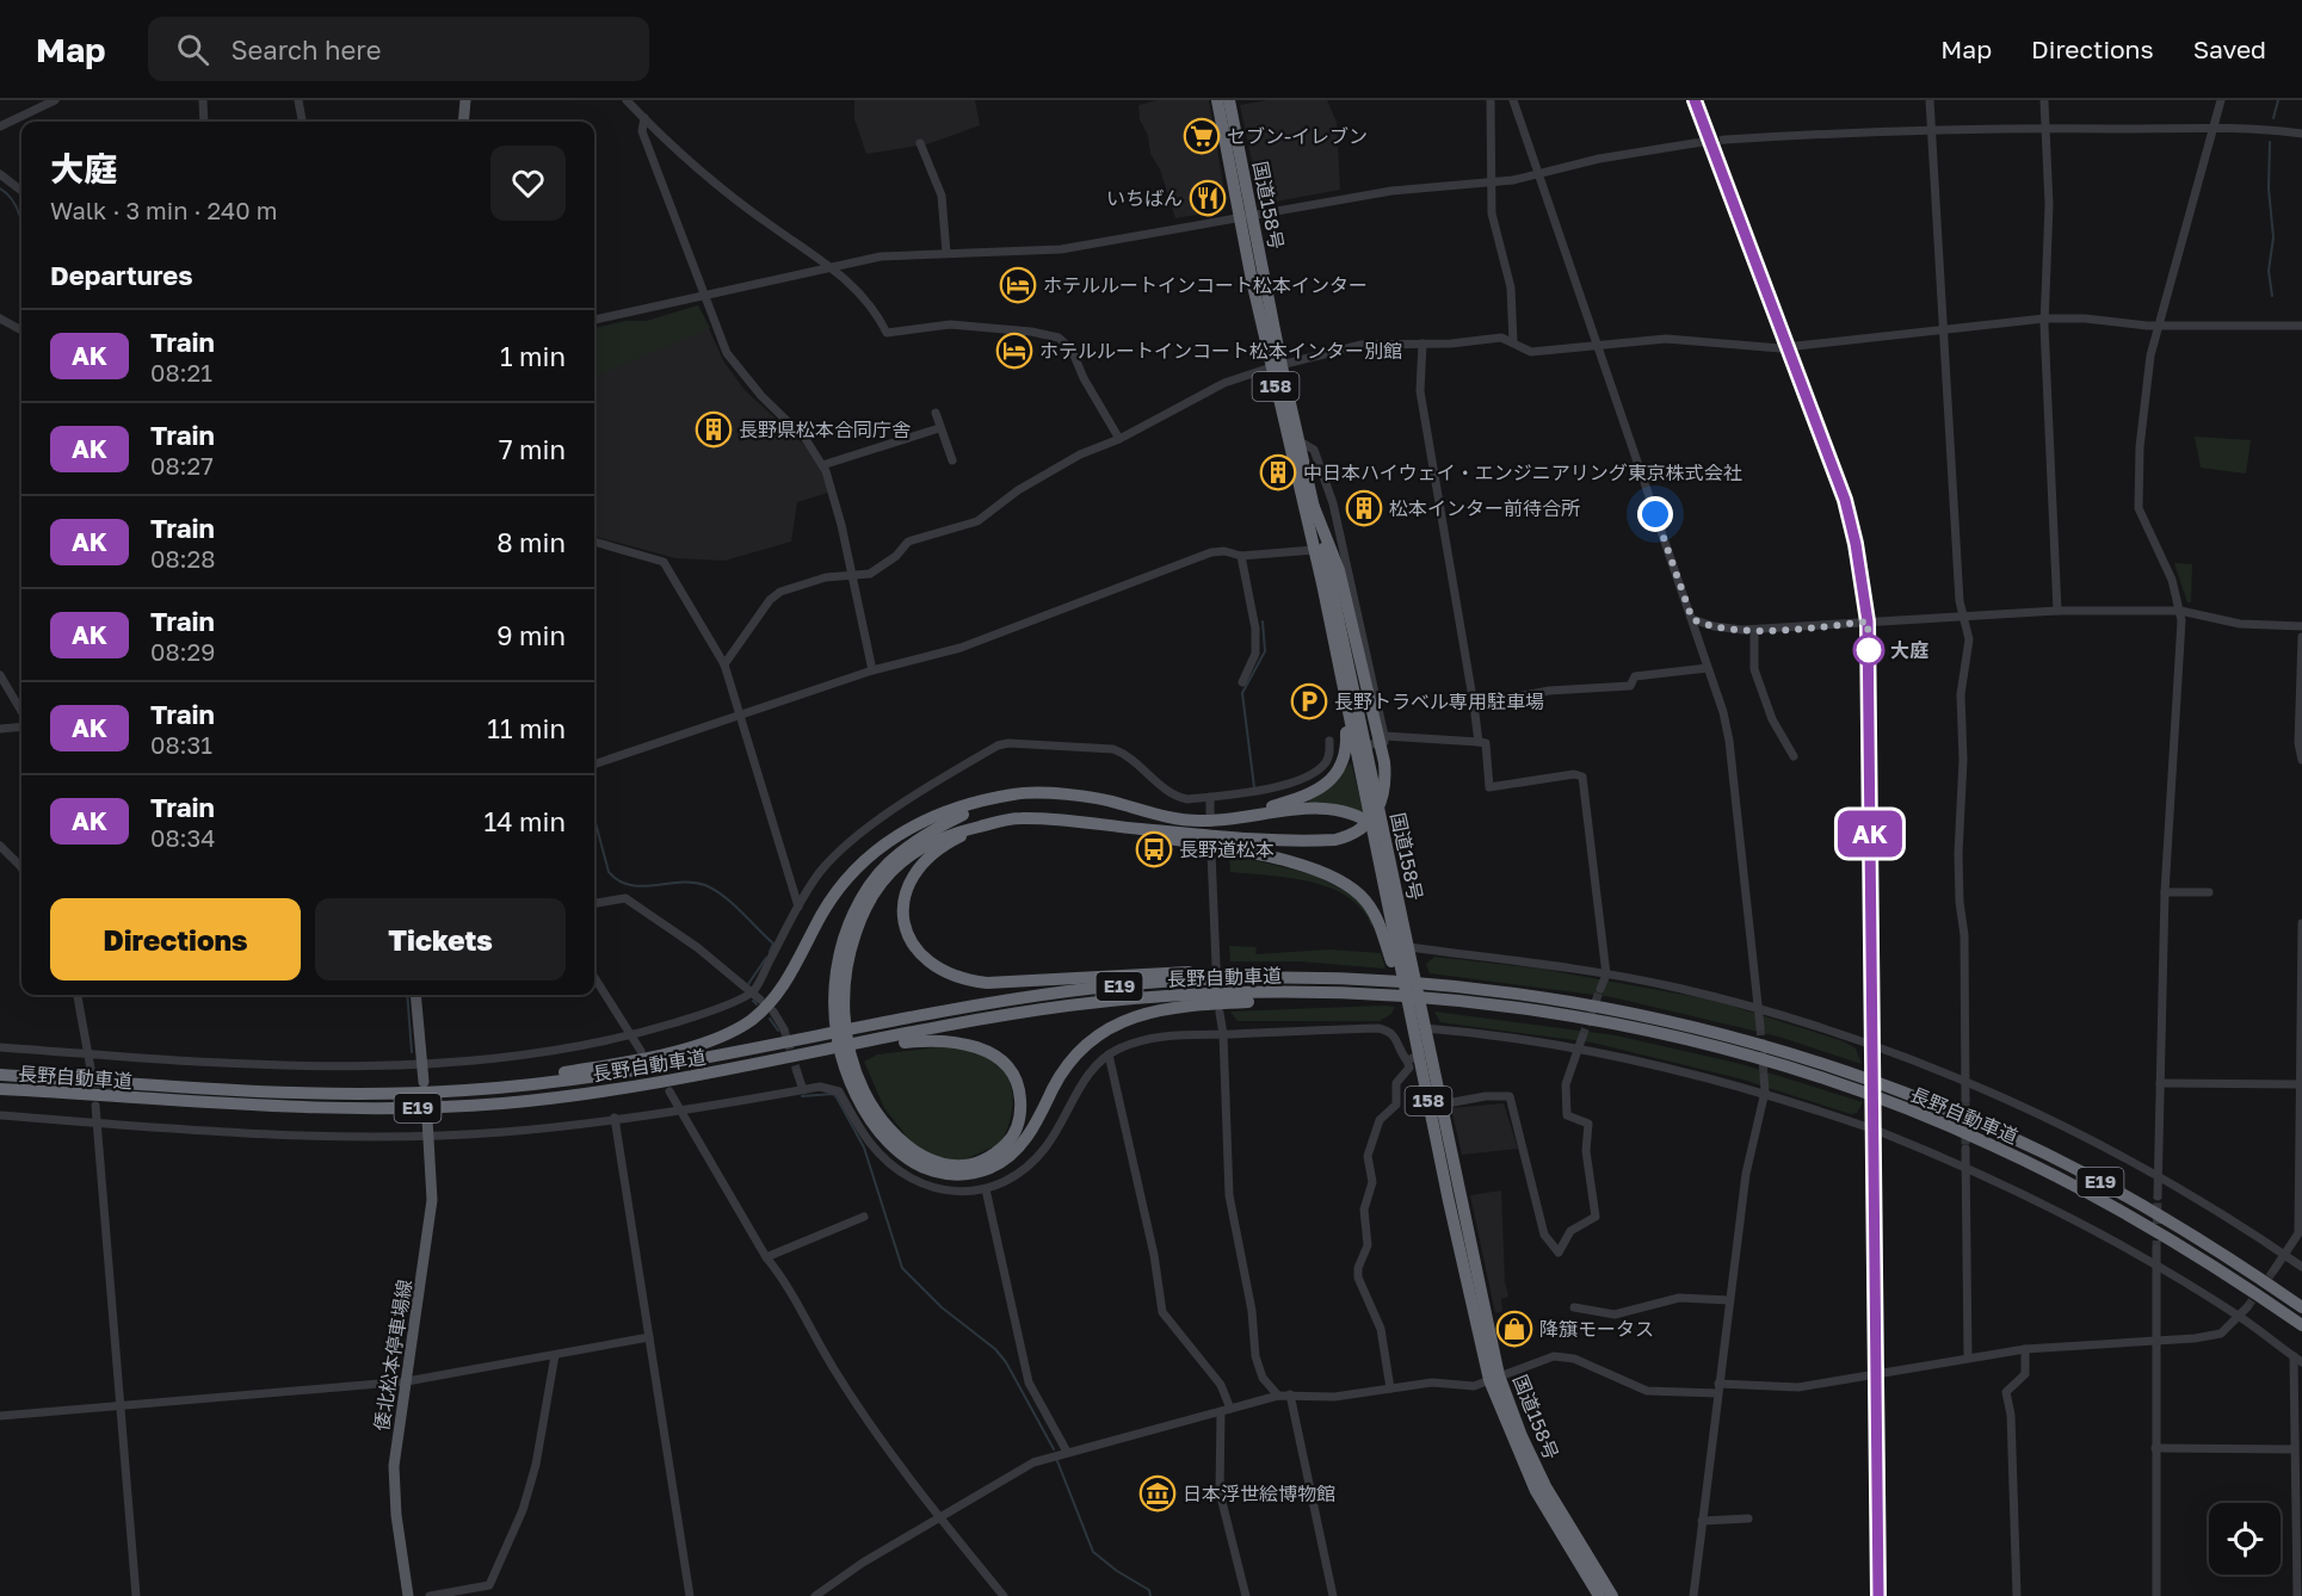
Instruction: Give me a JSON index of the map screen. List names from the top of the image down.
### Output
{
  "streets": {
    "highway": [
      "国道158号",
      "158",
      "長野自動車道",
      "E19"
    ],
    "main road": ["倭北松本停車場線"]
  },
  "places": {
    "supermarket": ["セブン-イレブン"],
    "restaurant": ["いちばん"],
    "hotel": ["ホテルルートインコート松本インター", "ホテルルートインコート松本インター別館"],
    "building": ["長野県松本合同庁舎", "中日本ハイウェイ・エンジニアリング東京株式会社", "松本インター前待合所"],
    "other": ["大庭"],
    "parking": ["長野トラベル専用駐車場"],
    "bus stop": ["長野道松本"],
    "shop": ["降簱モータス"],
    "museum": ["日本浮世絵博物館"]
  },
  "page": {
    "header": "Map",
    "search": "Search here",
    "nav": ["Map", "Directions", "Saved"],
    "on_map": "AK",
    "heading": [
      ["大庭", "Walk · 3 min · 240 m"],
      "Departures"
    ],
    "list": [
      {
        "mark": "AK",
        "name": "Train",
        "note": "08:21",
        "value": "1 min"
      },
      {
        "mark": "AK",
        "name": "Train",
        "note": "08:27",
        "value": "7 min"
      },
      {
        "mark": "AK",
        "name": "Train",
        "note": "08:28",
        "value": "8 min"
      },
      {
        "mark": "AK",
        "name": "Train",
        "note": "08:29",
        "value": "9 min"
      },
      {
        "mark": "AK",
        "name": "Train",
        "note": "08:31",
        "value": "11 min"
      },
      {
        "mark": "AK",
        "name": "Train",
        "note": "08:34",
        "value": "14 min"
      }
    ],
    "buttons": ["Directions", "Tickets"]
  }
}
